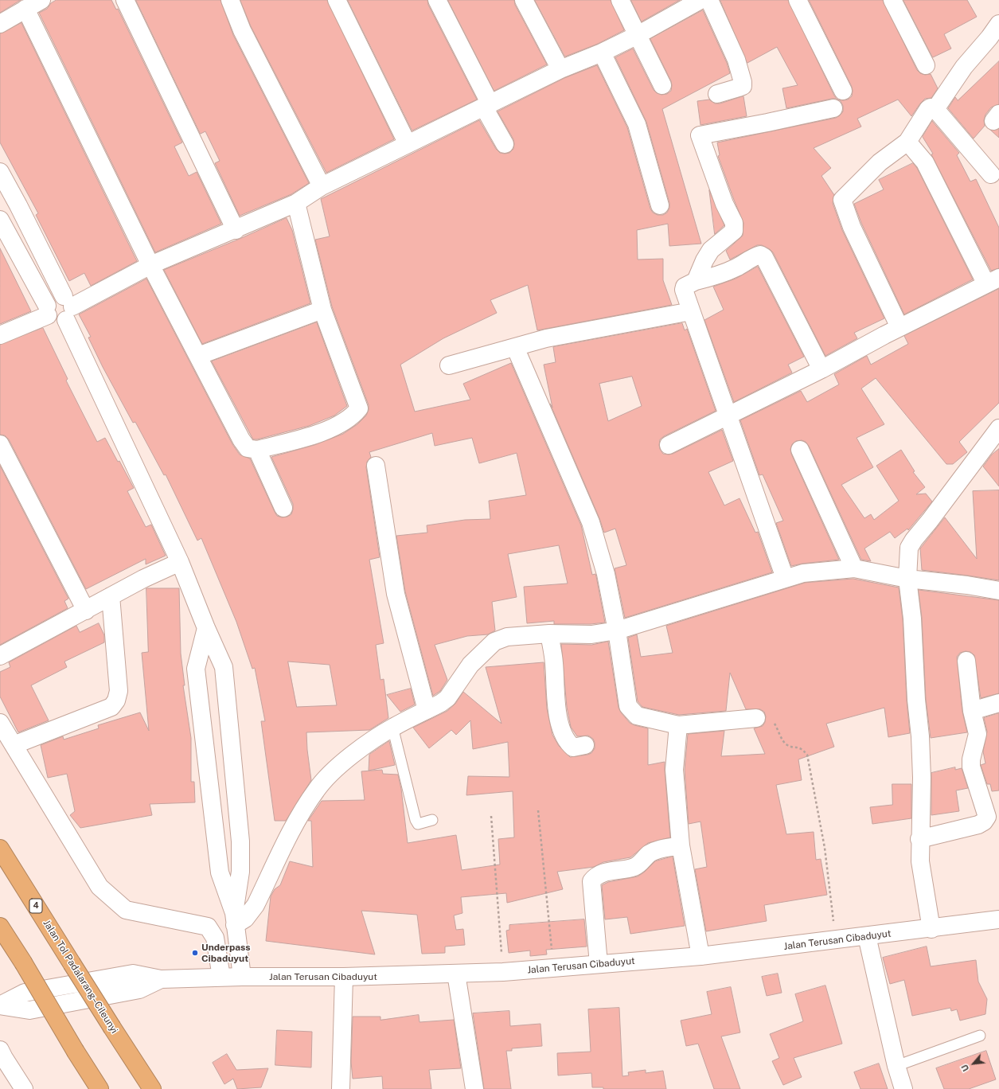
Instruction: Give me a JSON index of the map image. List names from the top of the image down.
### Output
{
  "streets": {
    "highway": ["4", "Jalan Tol Padalarang–Cileunyi"],
    "street": ["Jalan Terusan Cibaduyut"]
  },
  "places": ["Underpass Cibaduyut"],
  "north": "bottom left"
}
